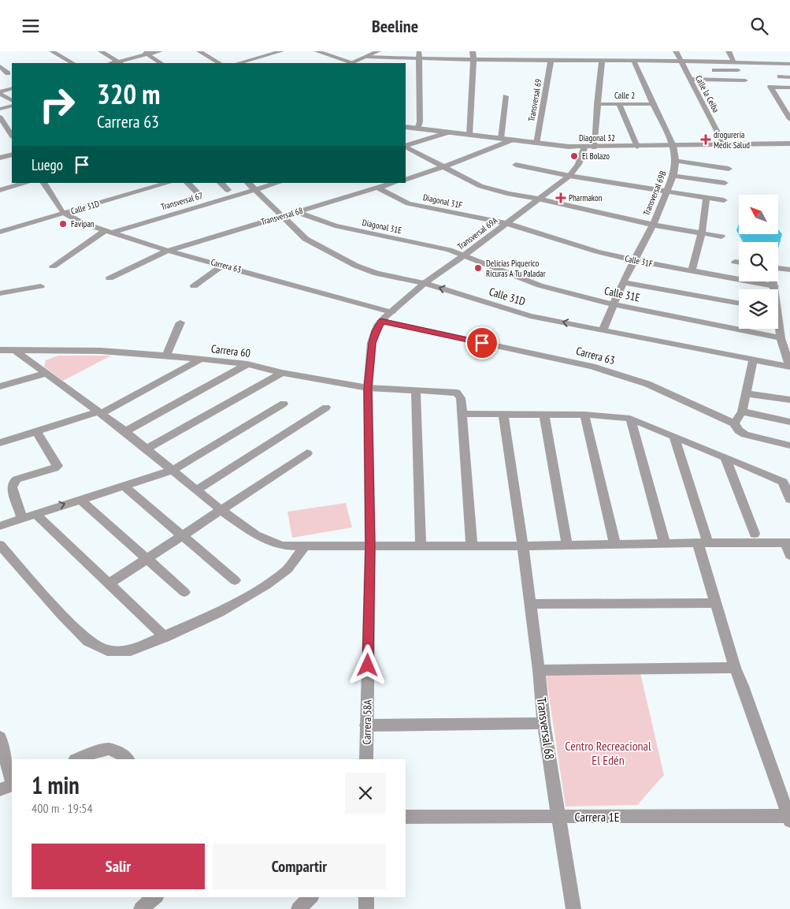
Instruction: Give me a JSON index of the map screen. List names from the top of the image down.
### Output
{
  "streets": {
    "street": [
      "Calle la Ceiba",
      "Calle 2",
      "Transversal 69",
      "Diagonal 32",
      "Transversal 69B",
      "Transversal 67",
      "Diagonal 31F",
      "Calle 31D",
      "Transversal 68",
      "Diagonal 31E",
      "Transversal 69A",
      "Calle 31F",
      "Carrera 63",
      "Calle 31E",
      "Carrera 60",
      "Carrera 58A",
      "Carrera 1E"
    ]
  },
  "crossings": [
    ["Calle la Ceiba", "Diagonal 32"],
    ["Calle 2", "Transversal 69B"],
    ["Transversal 69", "Diagonal 32"],
    ["Diagonal 32", "Transversal 69B"],
    ["Diagonal 32", "Transversal 69A"],
    ["Transversal 69B", "Calle 31D"],
    ["Transversal 69B", "Calle 31F"],
    ["Transversal 69B", "Calle 31E"],
    ["Transversal 67", "Calle 31D"],
    ["Transversal 67", "Carrera 63"],
    ["Diagonal 31F", "Transversal 68"],
    ["Diagonal 31F", "Transversal 69A"],
    ["Diagonal 31F", "Calle 31F"],
    ["Calle 31D", "Transversal 68"],
    ["Calle 31D", "Transversal 69A"],
    ["Calle 31D", "Carrera 63"],
    ["Transversal 68", "Diagonal 31E"],
    ["Transversal 68", "Carrera 63"],
    ["Transversal 68", "Carrera 1E"],
    ["Diagonal 31E", "Transversal 69A"],
    ["Diagonal 31E", "Calle 31E"],
    ["Transversal 69A", "Calle 31F"],
    ["Transversal 69A", "Carrera 63"],
    ["Transversal 69A", "Calle 31E"],
    ["Transversal 69A", "Carrera 58A"],
    ["Carrera 60", "Carrera 58A"]
  ],
  "parks": ["Centro Recreacional El Edén"],
  "places": {
    "health": ["drogureria Medic Salud", "Pharmakon"],
    "other": ["El Bolazo", "Favipan", "Delicias Piquerico Ricuras A Tu Paladar"]
  },
  "north": "top left",
  "page": {
    "header": "Beeline",
    "turn": ["320 m", "Carrera 63"],
    "then": "Luego",
    "heading": ["1 min", "400 m · 19:54"],
    "buttons": ["Salir", "Compartir"]
  }
}
